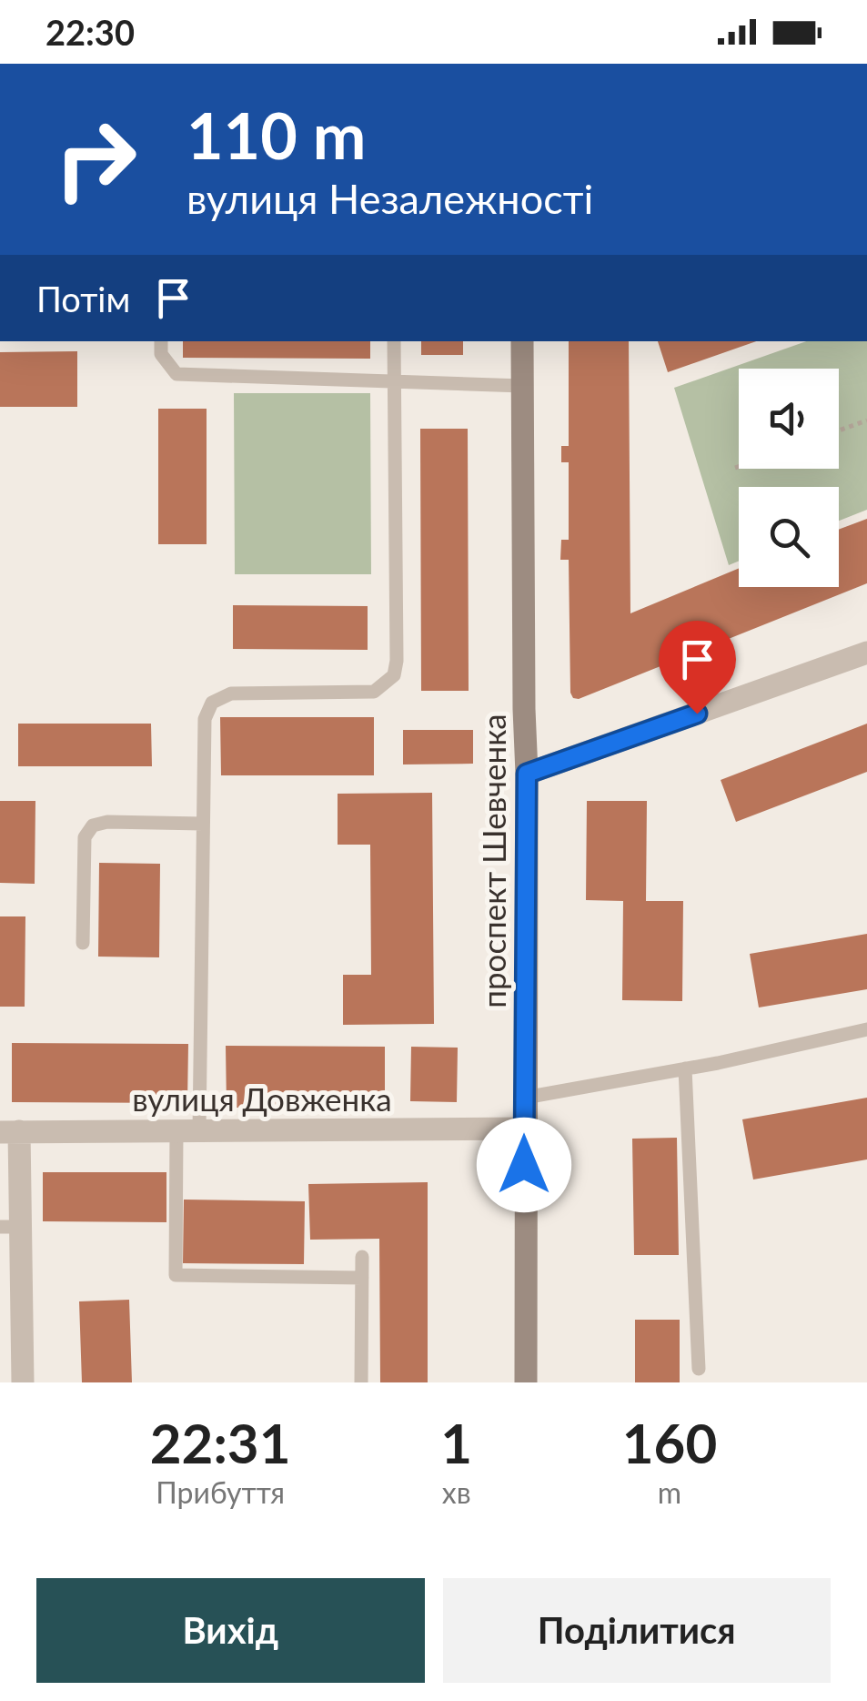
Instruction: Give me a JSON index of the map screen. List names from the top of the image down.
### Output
{
  "streets": {
    "main road": ["проспект Шевченка"],
    "street": ["вулиця Довженка"]
  },
  "crossings": [
    ["проспект Шевченка", "вулиця Довженка"]
  ],
  "page": {
    "status": "22:30",
    "turn": ["110 m", "вулиця Незалежності"],
    "then": "Потім",
    "eta": [
      "22:31",
      "Прибуття",
      "1",
      "хв",
      "160",
      "m"
    ],
    "buttons": ["Вихід", "Поділитися"]
  }
}
